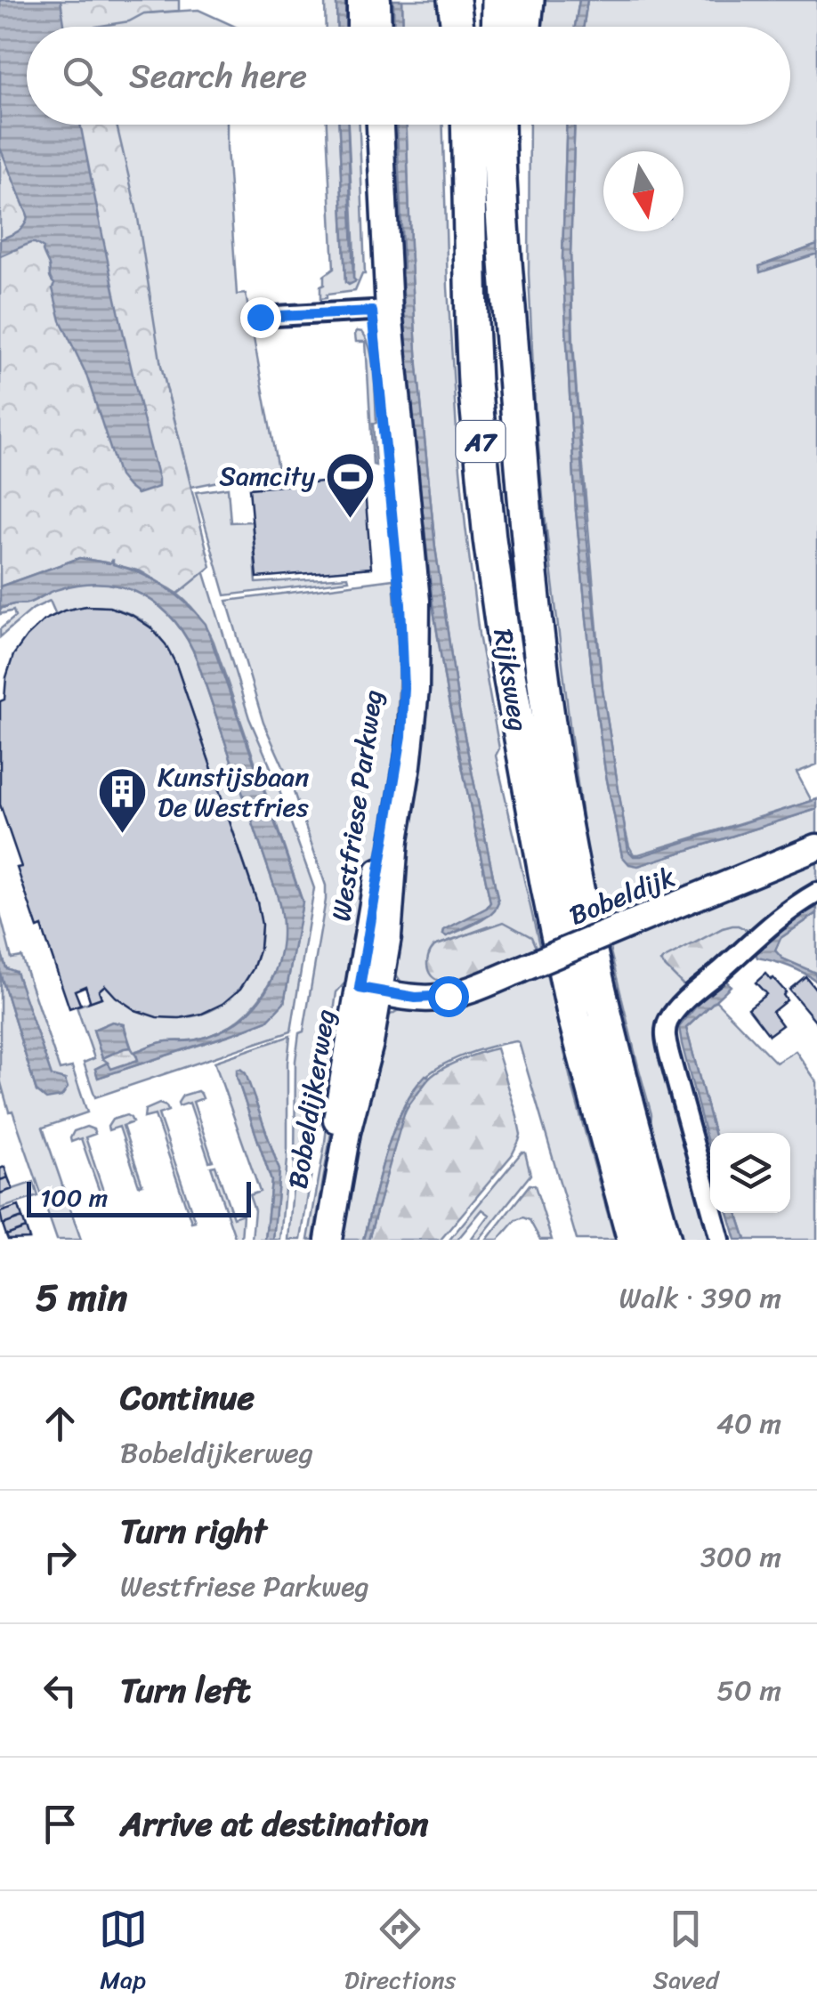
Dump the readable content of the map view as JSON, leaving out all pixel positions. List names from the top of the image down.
{
  "streets": {
    "highway": ["A7", "Rijksweg"],
    "street": ["Westfriese Parkweg", "Bobeldijk", "Bobeldijkerweg"]
  },
  "crossings": [
    ["A7", "Rijksweg"],
    ["Westfriese Parkweg", "Bobeldijk"],
    ["Westfriese Parkweg", "Bobeldijkerweg"],
    ["Bobeldijk", "Bobeldijkerweg"]
  ],
  "places": {
    "sports": ["Samcity"],
    "building": ["Kunstijsbaan De Westfries"]
  },
  "scale_bar": "100 m",
  "north": "bottom",
  "page": {
    "search": "Search here",
    "scale": "100 m",
    "heading": ["5 min", "Walk · 390 m"],
    "list": [
      ["Continue", "Bobeldijkerweg", "40 m"],
      ["Turn right", "Westfriese Parkweg", "300 m"],
      ["Turn left", "50 m"],
      "Arrive at destination"
    ],
    "nav": ["Map", "Directions", "Saved"]
  }
}
